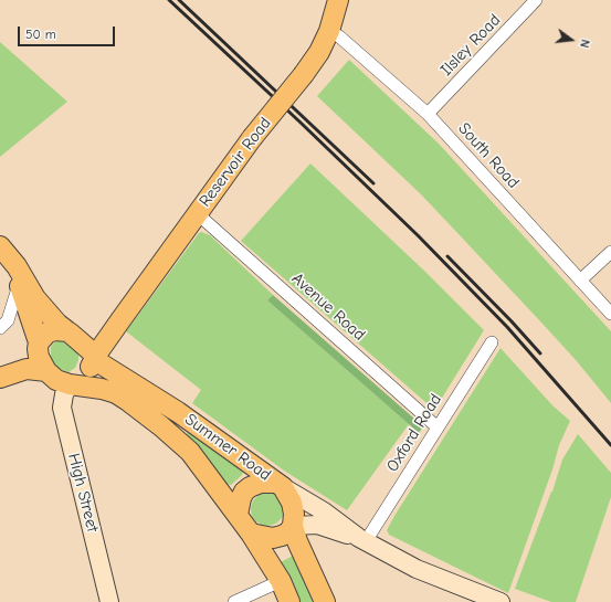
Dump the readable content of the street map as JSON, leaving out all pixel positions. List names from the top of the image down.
{
  "streets": {
    "main road": ["Reservoir Road", "Summer Road", "High Street"],
    "street": [
      "Ilsley Road",
      "South Road",
      "Avenue Road",
      "Oxford Road"
    ]
  },
  "crossings": [
    ["Ilsley Road", "South Road"],
    ["South Road", "Reservoir Road"],
    ["Reservoir Road", "Avenue Road"],
    ["Reservoir Road", "Summer Road"],
    ["Reservoir Road", "High Street"],
    ["Avenue Road", "Oxford Road"],
    ["Oxford Road", "Summer Road"],
    ["Summer Road", "High Street"]
  ],
  "scale_bar": "50 m",
  "north": "right"
}
